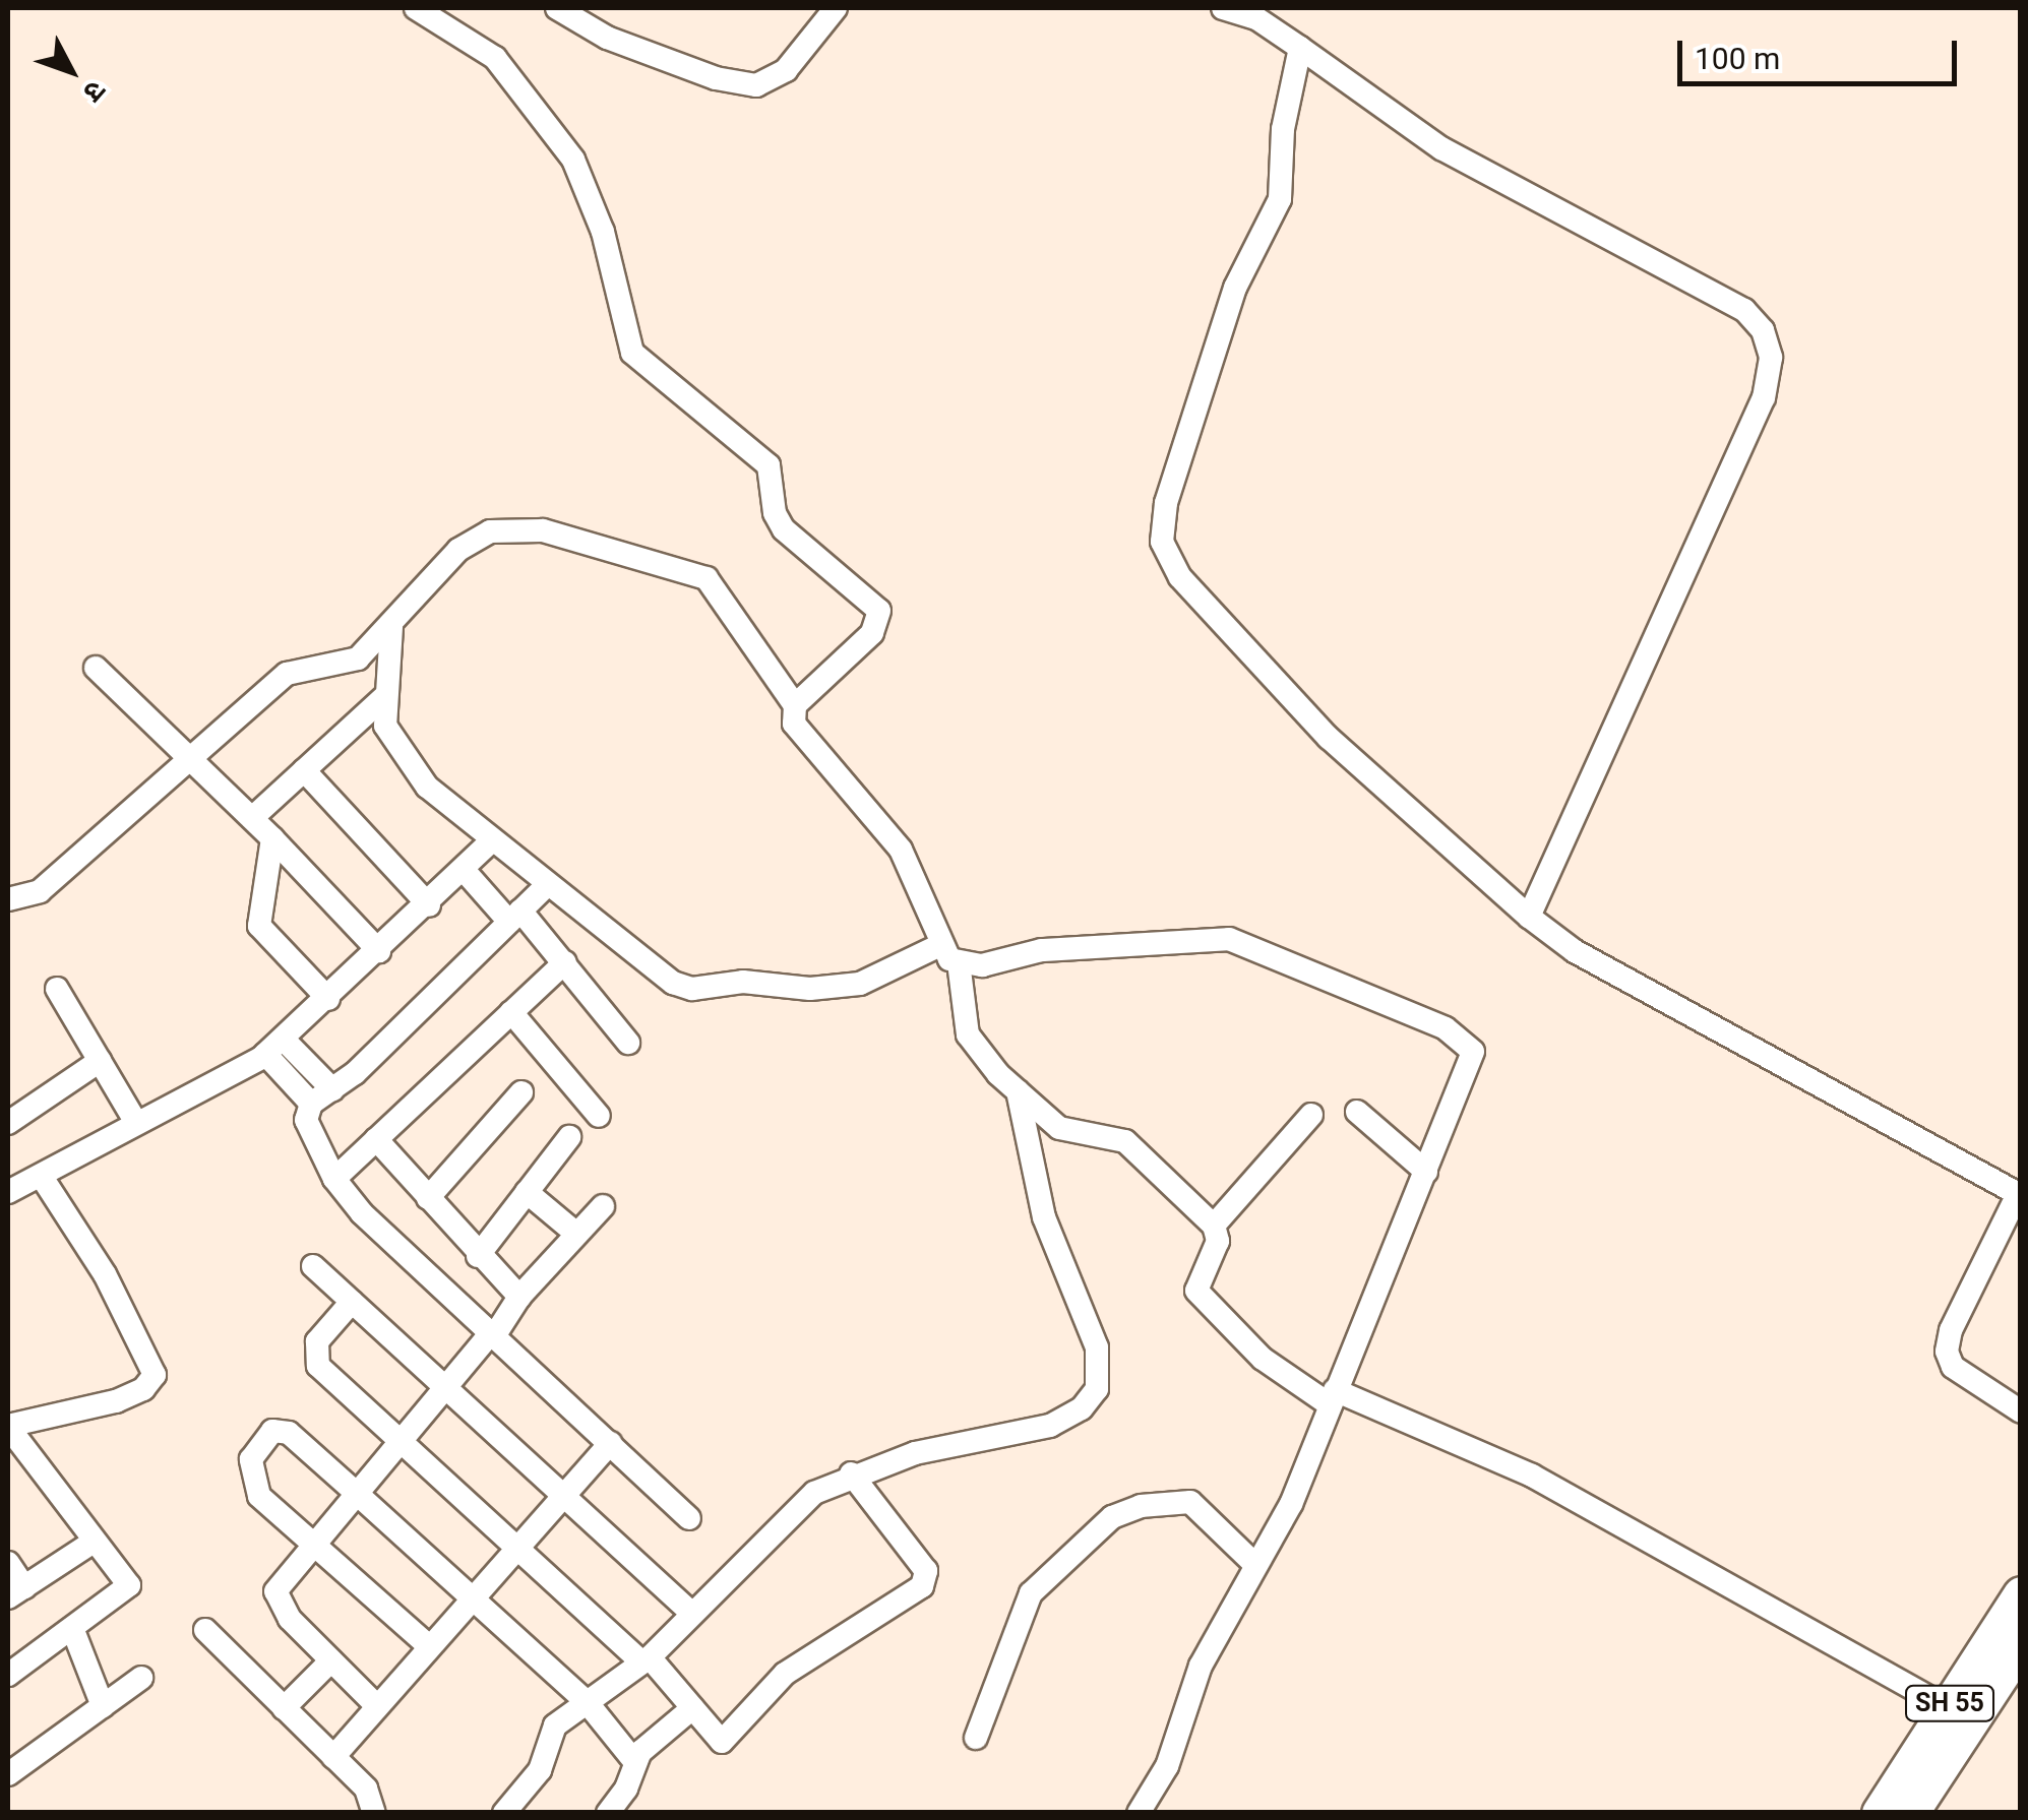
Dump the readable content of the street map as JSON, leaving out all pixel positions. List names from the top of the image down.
{
  "streets": {
    "main road": ["SH 55"]
  },
  "scale_bar": "100 m",
  "north": "bottom right"
}
